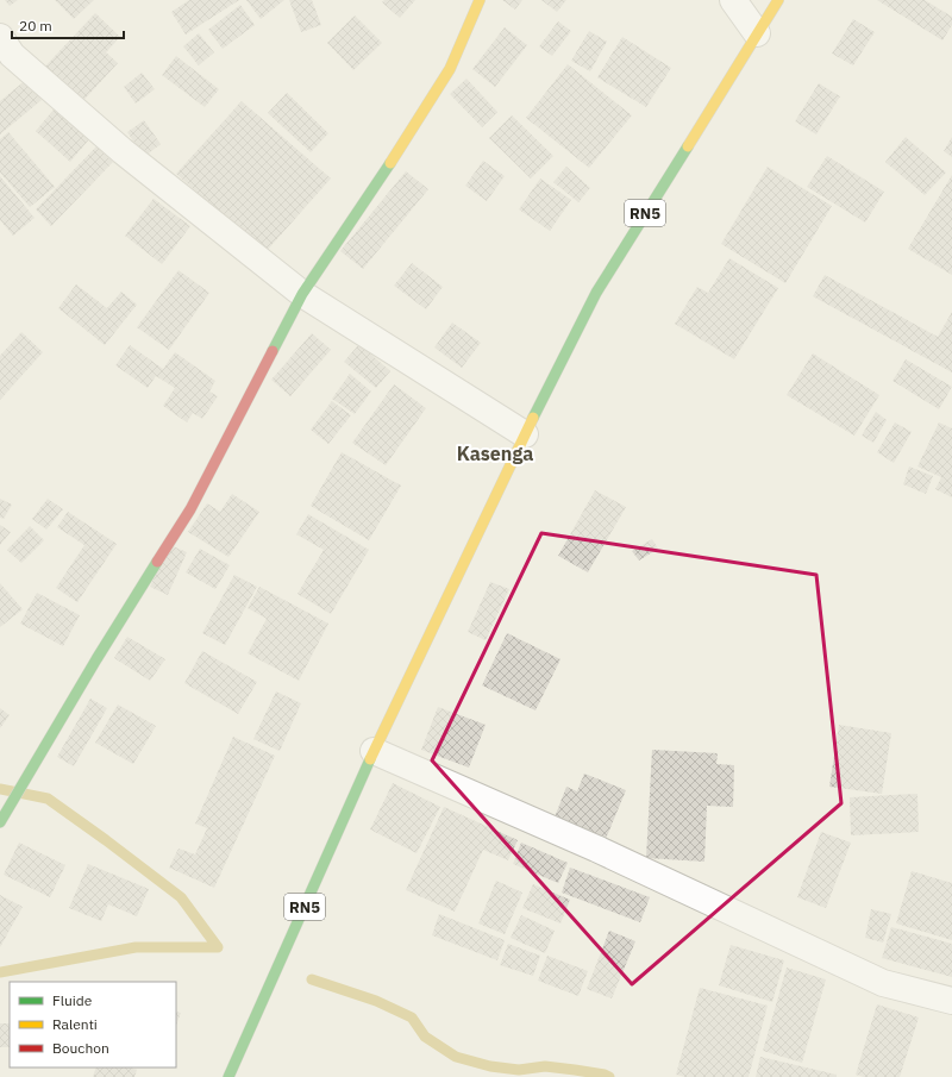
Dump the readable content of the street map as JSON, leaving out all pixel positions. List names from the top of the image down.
{
  "streets": {
    "main road": ["RN5"]
  },
  "districts": ["Kasenga"],
  "legend": ["Fluide", "Ralenti", "Bouchon"],
  "scale_bar": "20 m"
}
